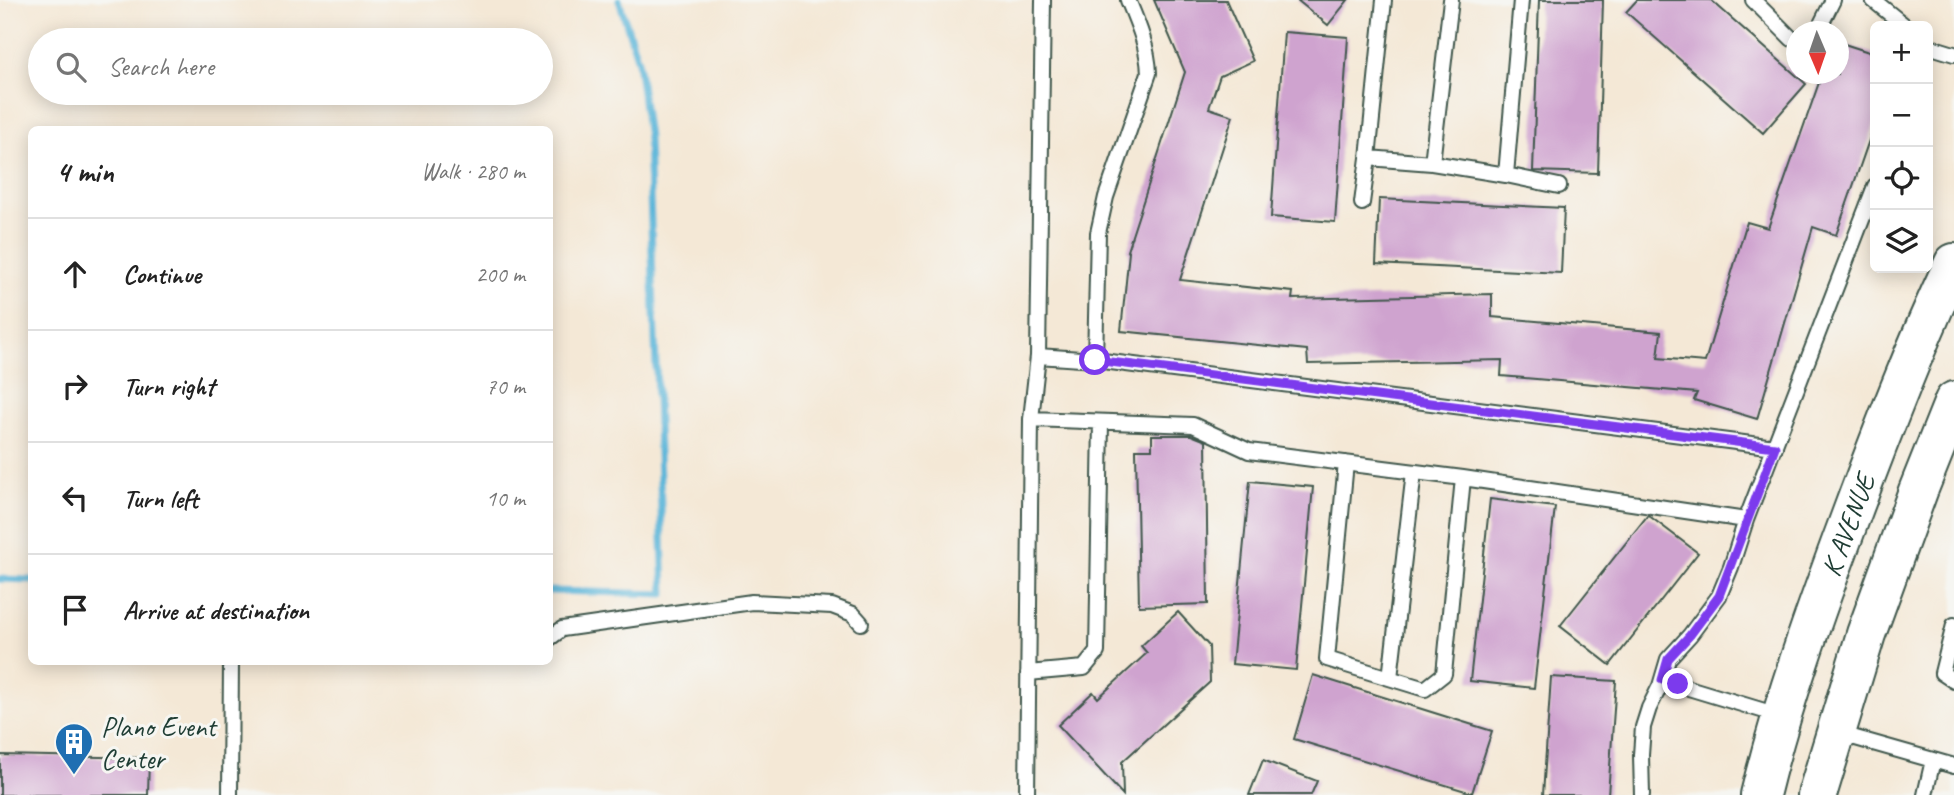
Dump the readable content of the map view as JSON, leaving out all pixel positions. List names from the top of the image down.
{
  "streets": {
    "main road": ["K AVENUE"]
  },
  "places": {
    "building": ["Plano Event Center"]
  },
  "north": "bottom",
  "page": {
    "map_buttons": ["+", "−"],
    "search": "Search here",
    "heading": ["4 min", "Walk · 280 m"],
    "list": [
      ["Continue", "200 m"],
      ["Turn right", "70 m"],
      ["Turn left", "10 m"],
      "Arrive at destination"
    ]
  }
}
